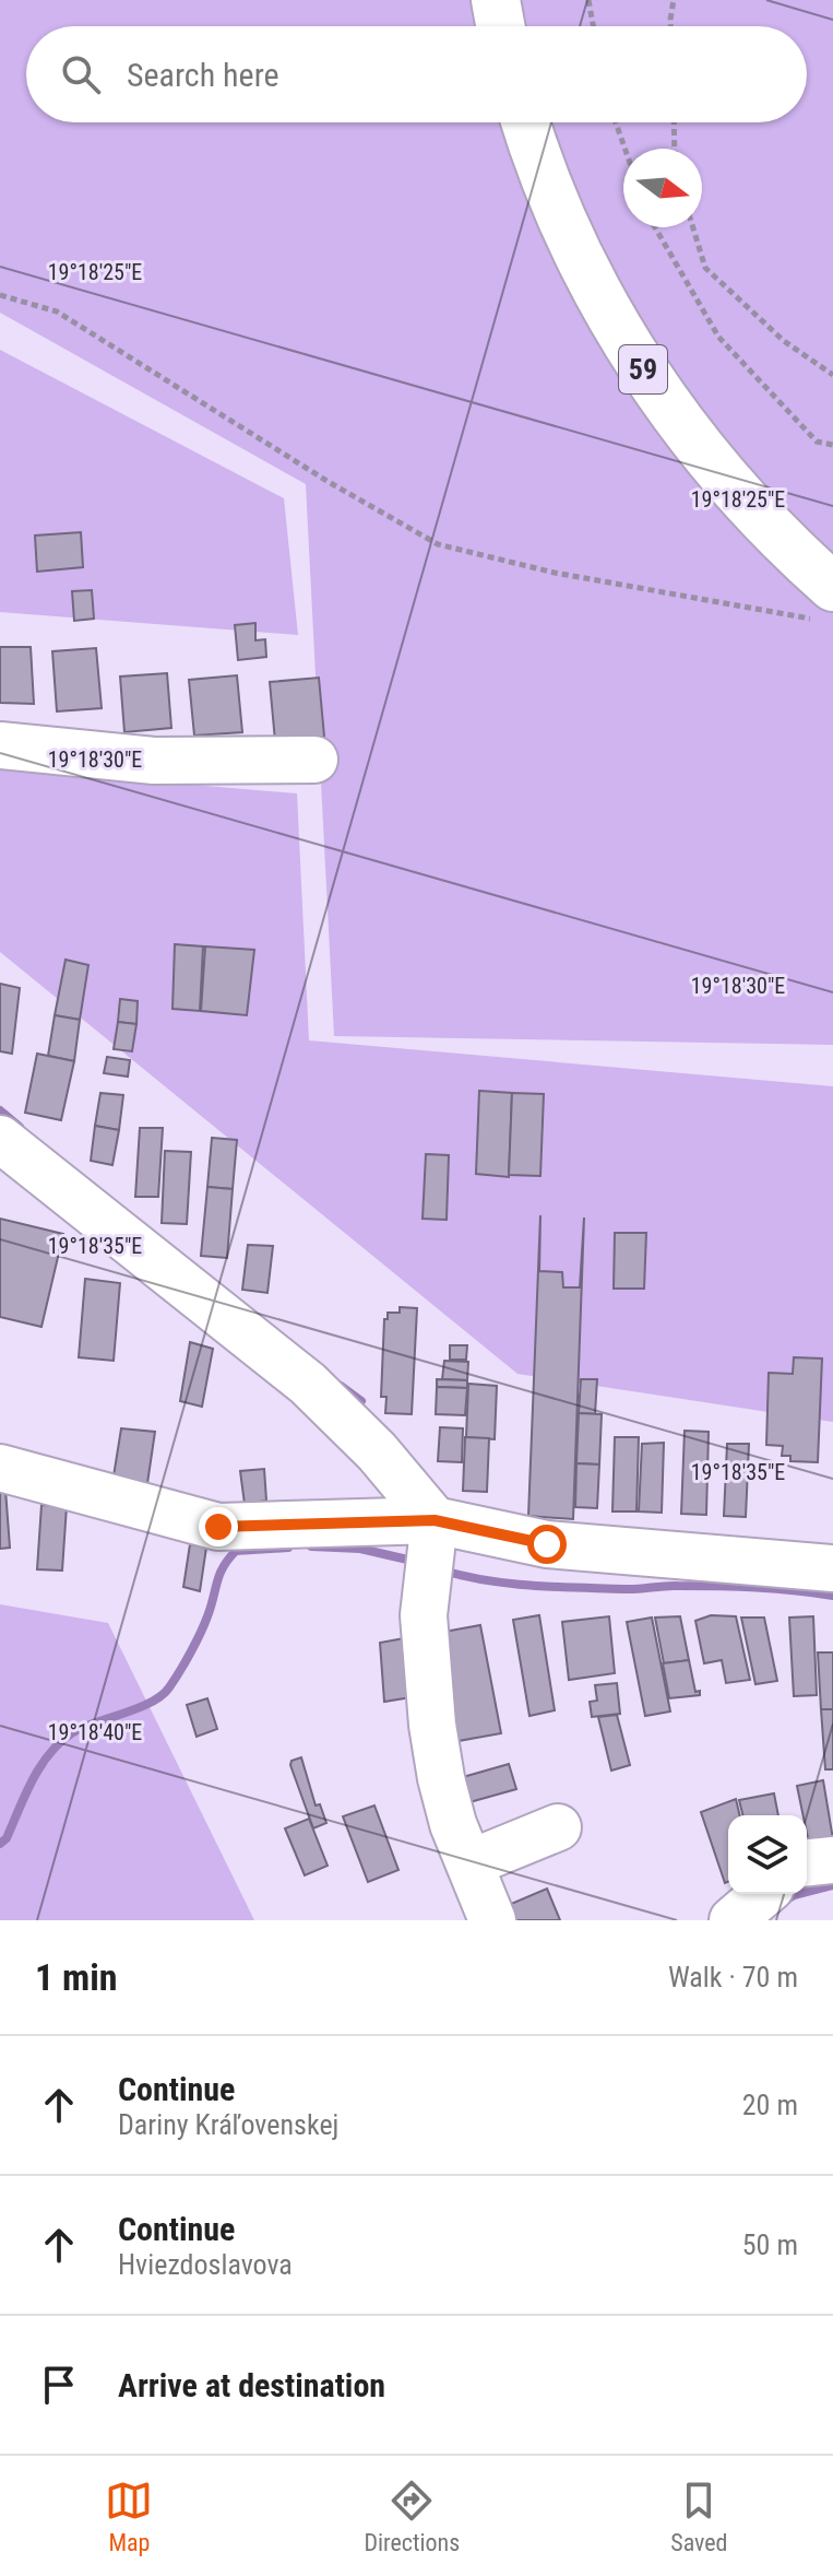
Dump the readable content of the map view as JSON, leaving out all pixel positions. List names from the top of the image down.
{
  "streets": {
    "main road": ["59"]
  },
  "north": "right",
  "page": {
    "search": "Search here",
    "heading": ["1 min", "Walk · 70 m"],
    "list": [
      ["Continue", "Dariny Kráľovenskej", "20 m"],
      ["Continue", "Hviezdoslavova", "50 m"],
      "Arrive at destination"
    ],
    "nav": ["Map", "Directions", "Saved"]
  },
  "coordinates": [
    "19°18'25\"E",
    "19°18'30\"E",
    "19°18'35\"E",
    "19°18'40\"E"
  ]
}
